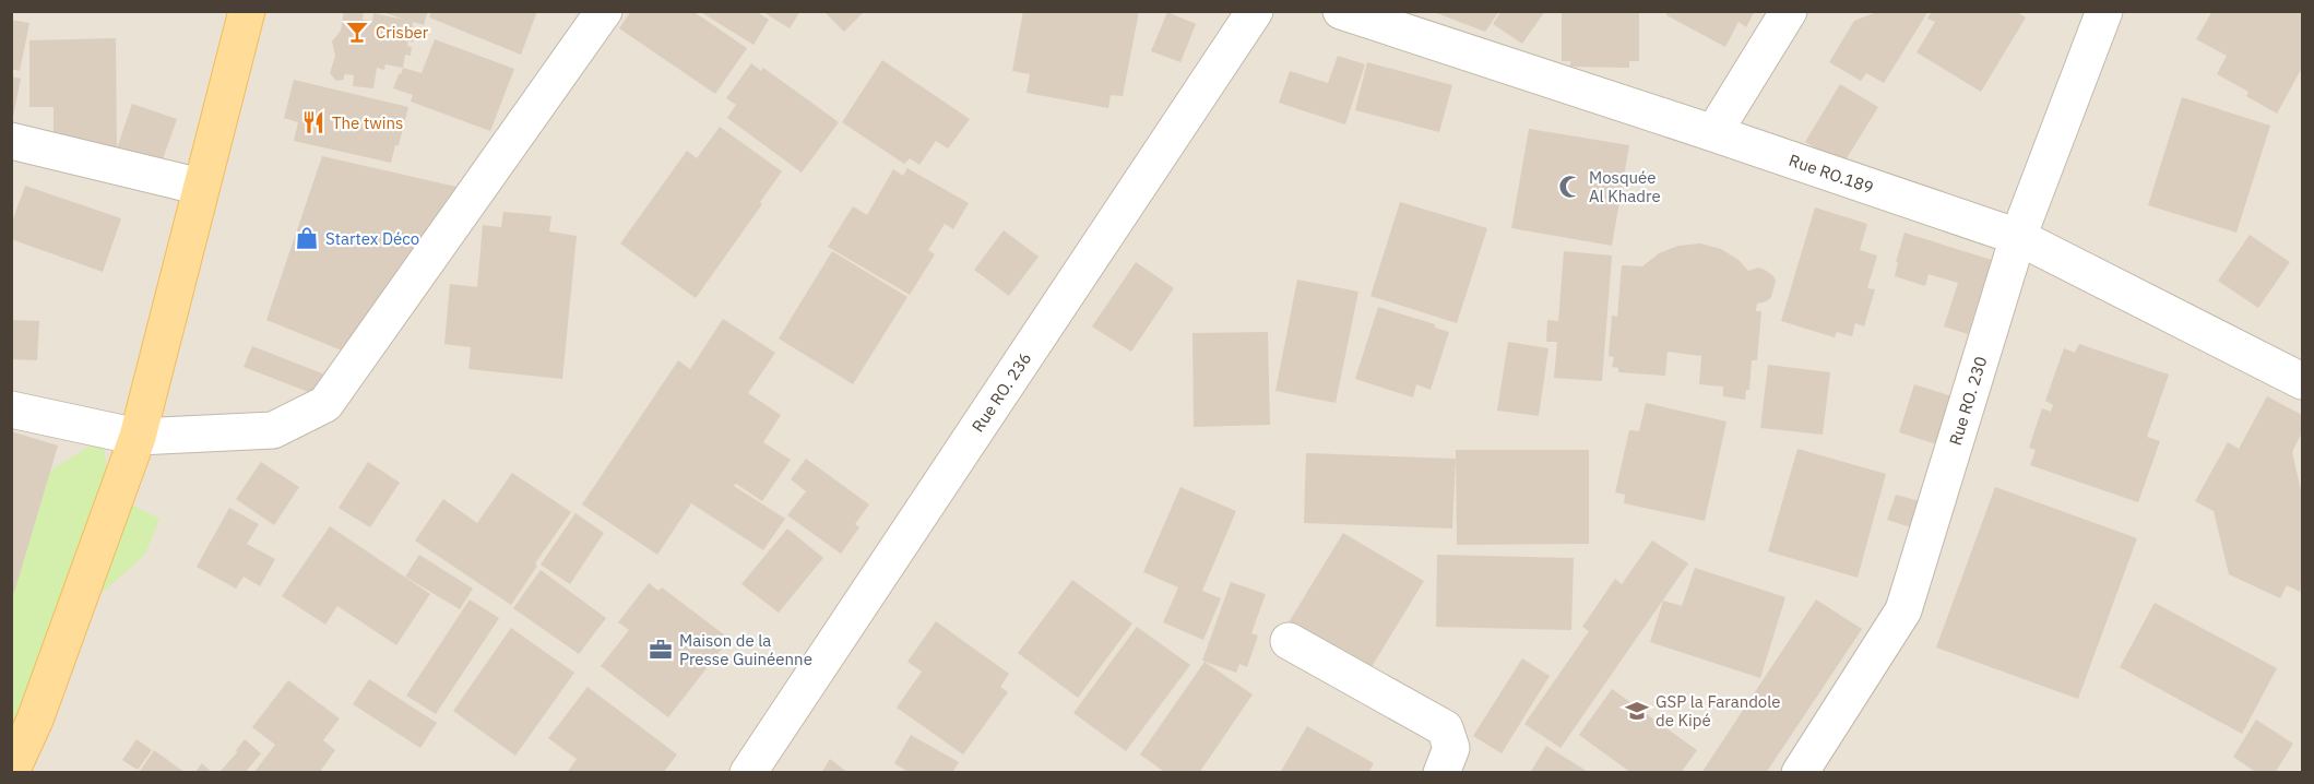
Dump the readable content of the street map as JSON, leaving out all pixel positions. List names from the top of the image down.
{
  "streets": {
    "street": ["Rue RO.189", "Rue RO. 236", "Rue RO. 230"]
  },
  "crossings": [
    ["Rue RO.189", "Rue RO. 230"]
  ],
  "places": {
    "bar": ["Crisber"],
    "restaurant": ["The twins"],
    "mosque": ["Mosquée Al Khadre"],
    "shop": ["Startex Déco"],
    "office": ["Maison de la Presse Guinéenne"],
    "school or university": ["GSP la Farandole de Kipé"]
  }
}
